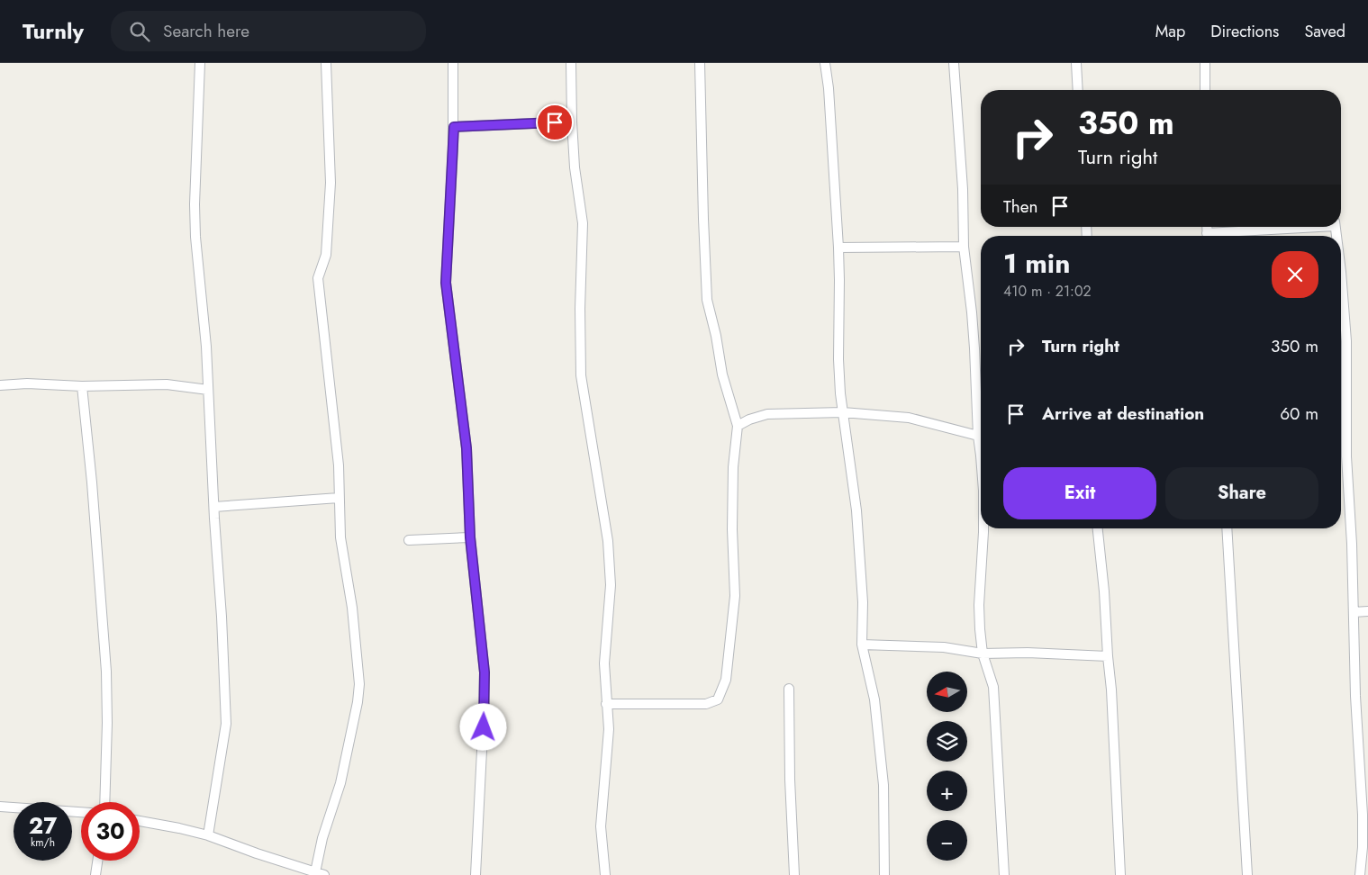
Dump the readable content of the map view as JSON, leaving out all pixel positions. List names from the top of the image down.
{
  "north": "left",
  "page": {
    "header": "Turnly",
    "search": "Search here",
    "nav": ["Map", "Directions", "Saved"],
    "turn": ["350 m", "Turn right"],
    "then": "Then",
    "heading": ["1 min", "410 m · 21:02"],
    "list": [
      {
        "name": "Turn right",
        "value": "350 m"
      },
      {
        "name": "Arrive at destination",
        "value": "60 m"
      }
    ],
    "buttons": ["Exit", "Share"],
    "map_buttons": ["+", "−"],
    "speed": "27 km/h",
    "limit": "30"
  }
}
